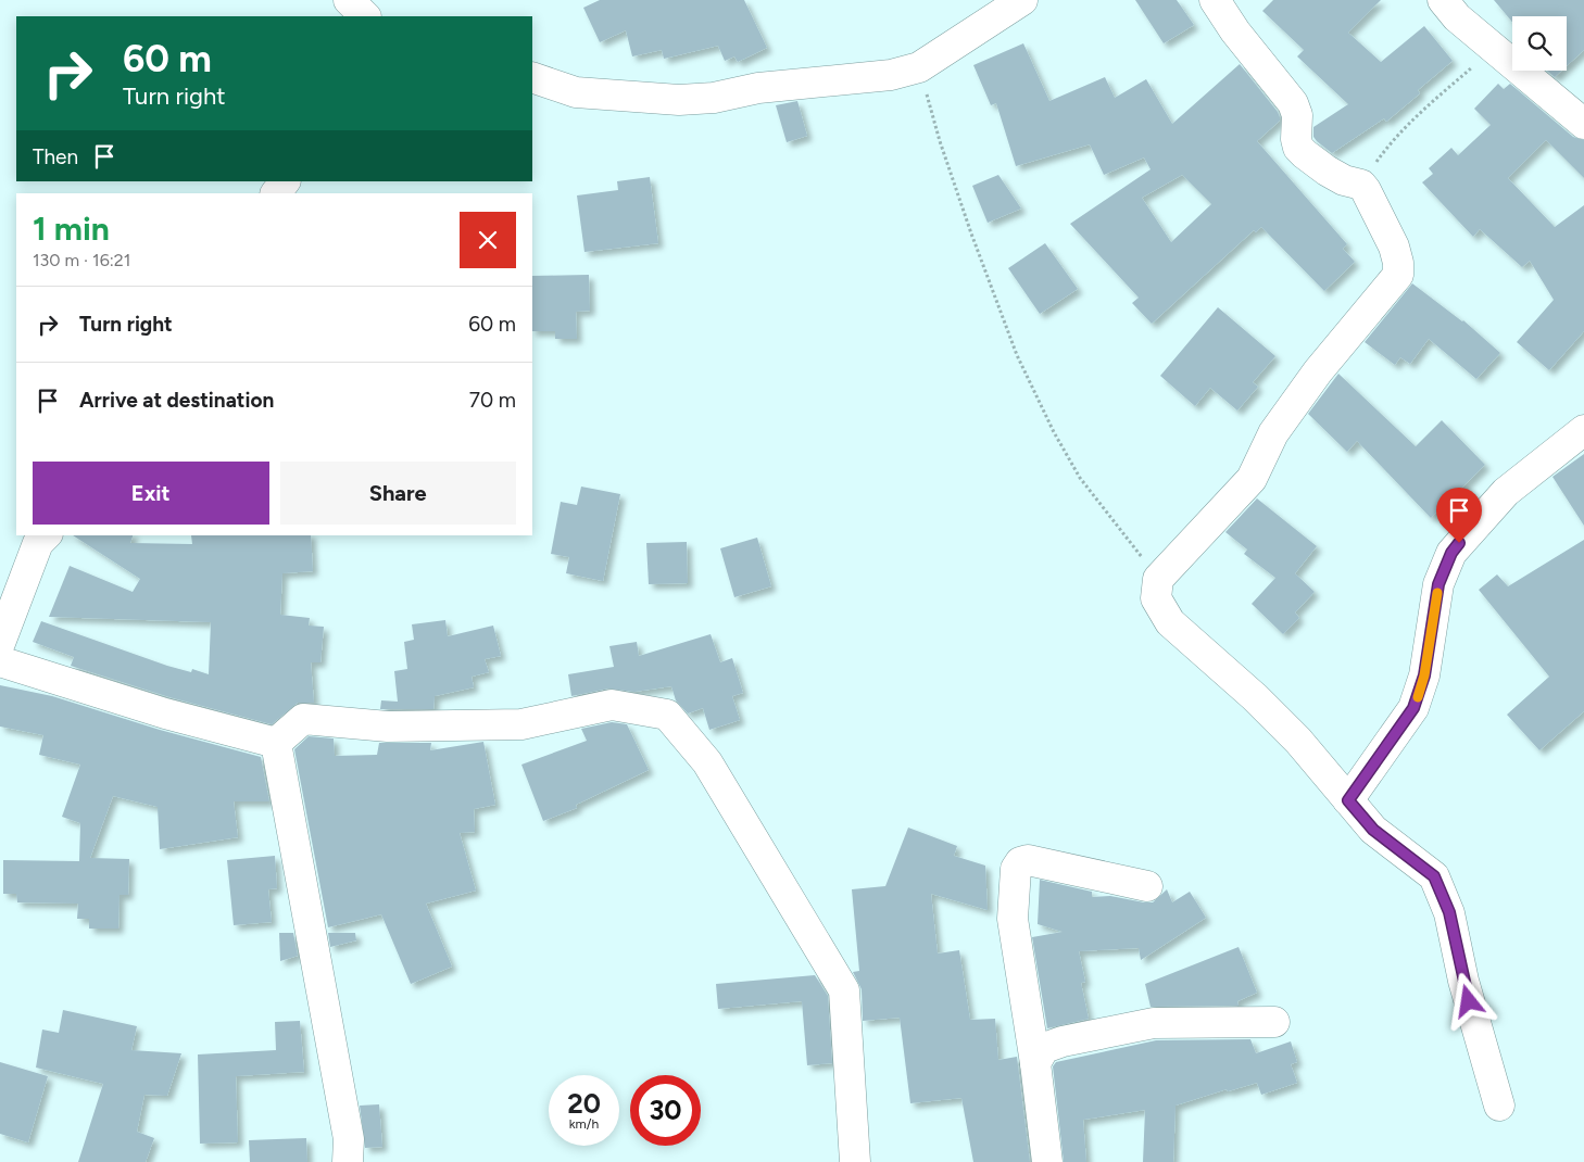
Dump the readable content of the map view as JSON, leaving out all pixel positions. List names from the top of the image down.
{
  "page": {
    "turn": ["60 m", "Turn right"],
    "then": "Then",
    "heading": ["1 min", "130 m · 16:21"],
    "list": [
      {
        "name": "Turn right",
        "value": "60 m"
      },
      {
        "name": "Arrive at destination",
        "value": "70 m"
      }
    ],
    "buttons": ["Exit", "Share"],
    "speed": "20 km/h",
    "limit": "30"
  }
}
